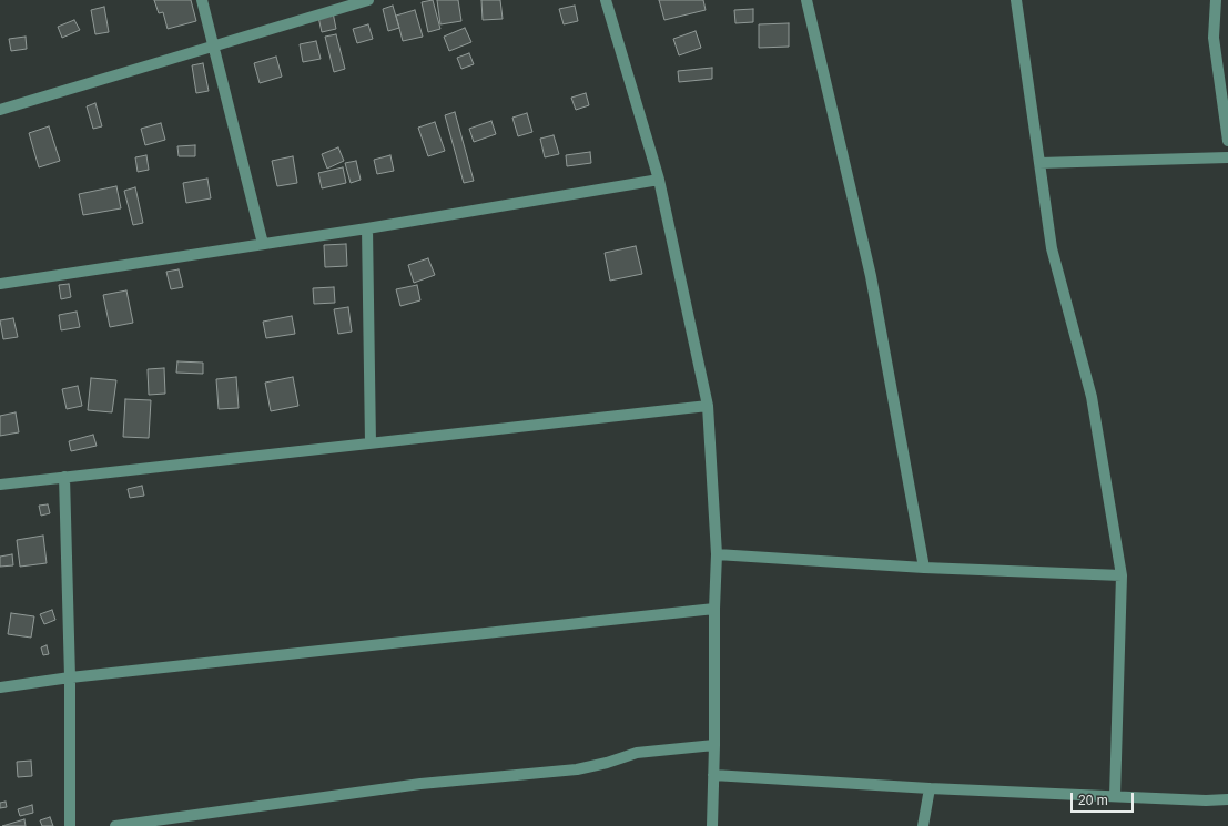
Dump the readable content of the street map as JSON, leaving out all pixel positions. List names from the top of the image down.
{
  "scale_bar": "20 m"
}
